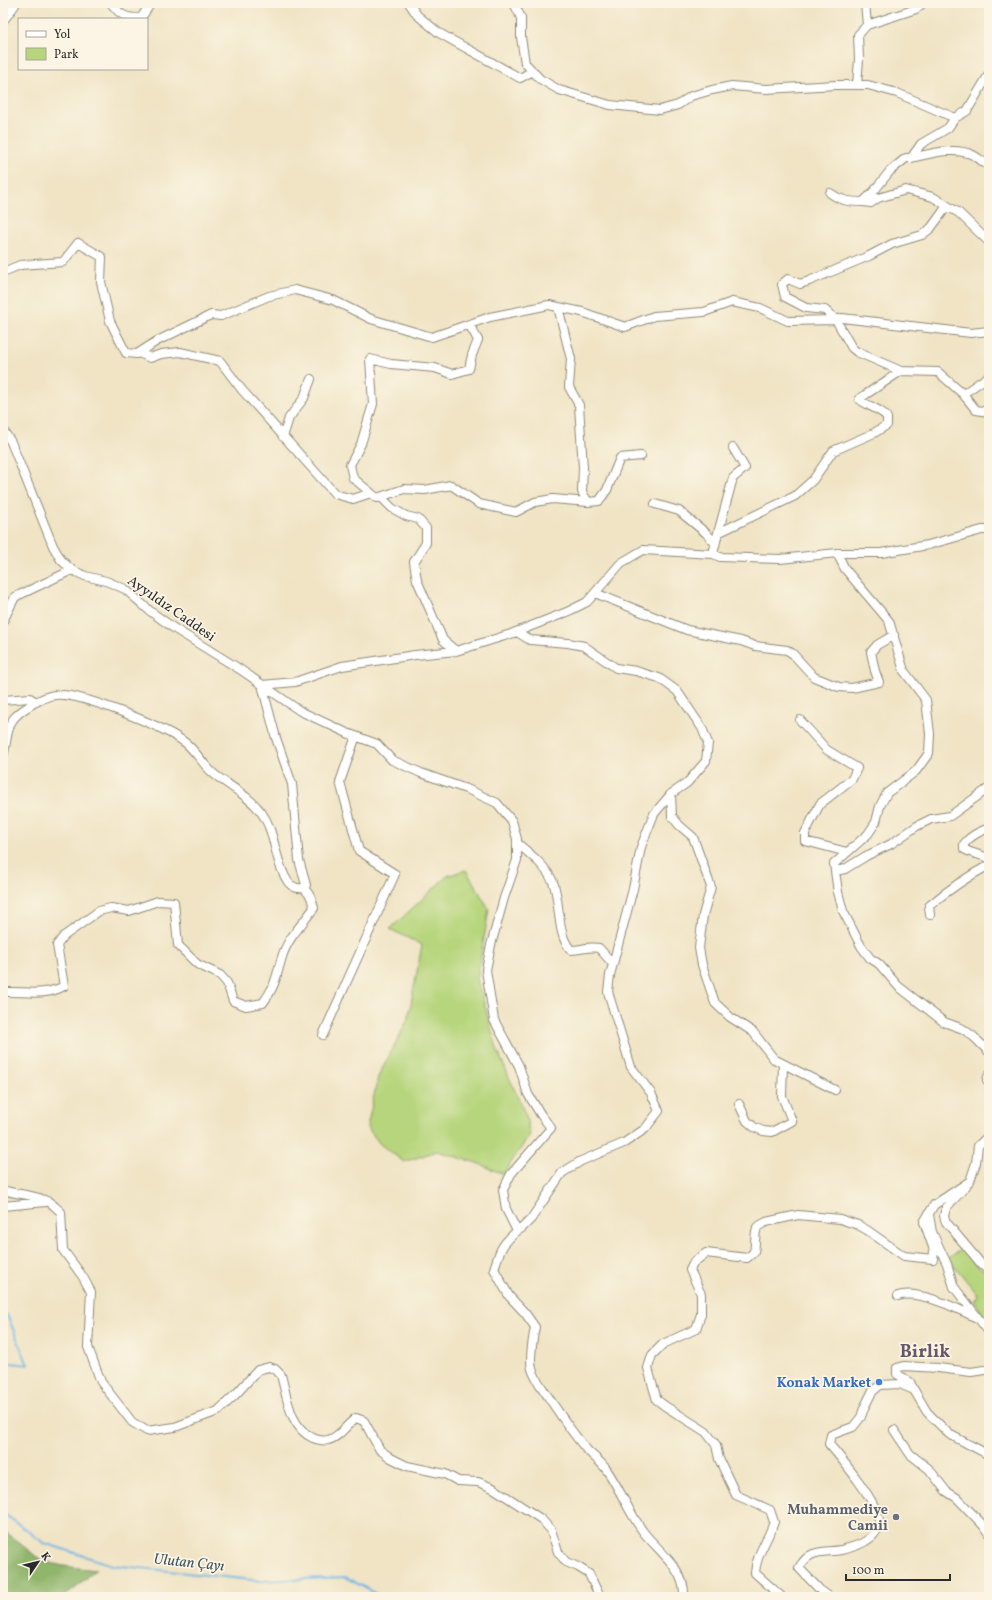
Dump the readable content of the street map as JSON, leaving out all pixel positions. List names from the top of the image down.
{
  "streets": {
    "street": ["Ayyıldız Caddesi"]
  },
  "districts": ["Birlik"],
  "water": ["Ulutan Çayı"],
  "places": ["Konak Market", "Muhammediye Camii"],
  "legend": ["Yol", "Park"],
  "scale_bar": "100 m",
  "north": "top right"
}
